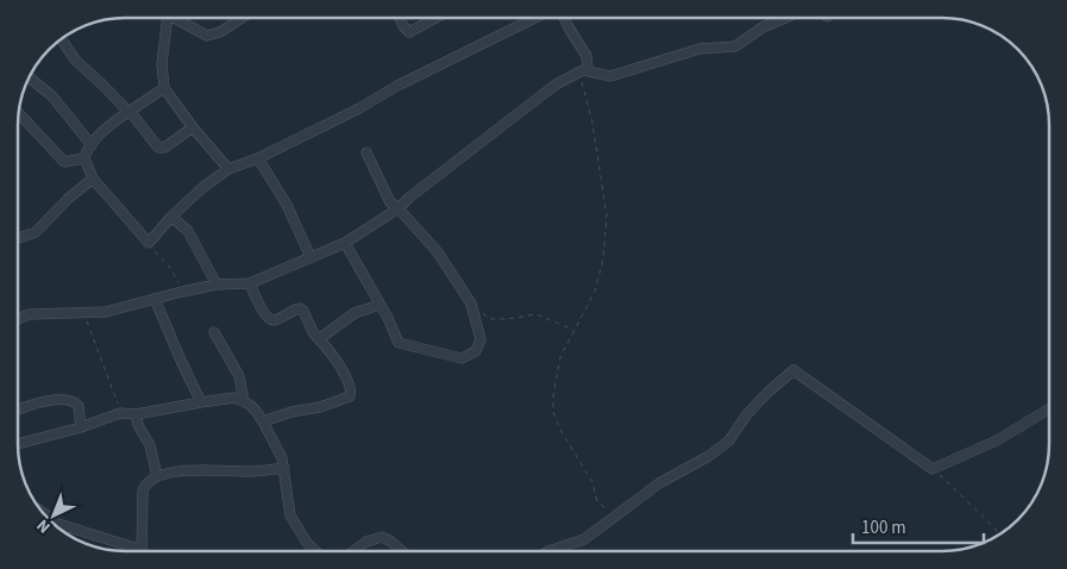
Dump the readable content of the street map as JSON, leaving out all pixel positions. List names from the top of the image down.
{
  "scale_bar": "100 m",
  "north": "bottom left"
}
